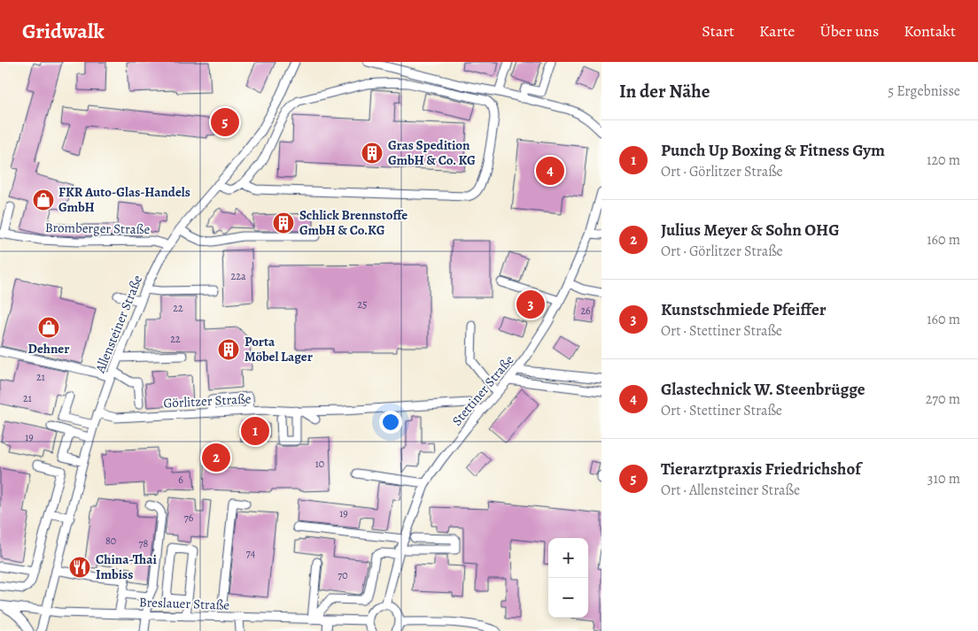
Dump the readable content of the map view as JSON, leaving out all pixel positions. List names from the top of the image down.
{
  "streets": {
    "street": [
      "Bromberger Straße",
      "Allensteiner Straße",
      "Stettiner Straße",
      "Görlitzer Straße",
      "Breslauer Straße"
    ]
  },
  "crossings": [
    ["Bromberger Straße", "Allensteiner Straße"],
    ["Allensteiner Straße", "Görlitzer Straße"],
    ["Allensteiner Straße", "Breslauer Straße"]
  ],
  "places": {
    "building": ["Gras Spedition GmbH & Co. KG", "Schlick Brennstoffe GmbH & Co.KG", "Porta Möbel Lager"],
    "shop": ["FKR Auto-Glas-Handels GmbH", "Dehner"],
    "restaurant": ["China-Thai Imbiss"]
  },
  "house_numbers": [
    "22a",
    "25",
    "22",
    "26",
    "22",
    "21",
    "21",
    "19",
    "10",
    "6",
    "19",
    "76",
    "80",
    "78",
    "74",
    "70"
  ],
  "page": {
    "header": "Gridwalk",
    "nav": [
      "Start",
      "Karte",
      "Über uns",
      "Kontakt"
    ],
    "heading": ["In der Nähe", "5 Ergebnisse"],
    "pins": [
      "5",
      "4",
      "3",
      "1",
      "2"
    ],
    "list": [
      {
        "mark": "1",
        "name": "Punch Up Boxing & Fitness Gym",
        "note": "Ort · Görlitzer Straße",
        "value": "120 m"
      },
      {
        "mark": "2",
        "name": "Julius Meyer & Sohn OHG",
        "note": "Ort · Görlitzer Straße",
        "value": "160 m"
      },
      {
        "mark": "3",
        "name": "Kunstschmiede Pfeiffer",
        "note": "Ort · Stettiner Straße",
        "value": "160 m"
      },
      {
        "mark": "4",
        "name": "Glastechnick W. Steenbrügge",
        "note": "Ort · Stettiner Straße",
        "value": "270 m"
      },
      {
        "mark": "5",
        "name": "Tierarztpraxis Friedrichshof",
        "note": "Ort · Allensteiner Straße",
        "value": "310 m"
      }
    ],
    "map_buttons": ["+", "−"]
  }
}
